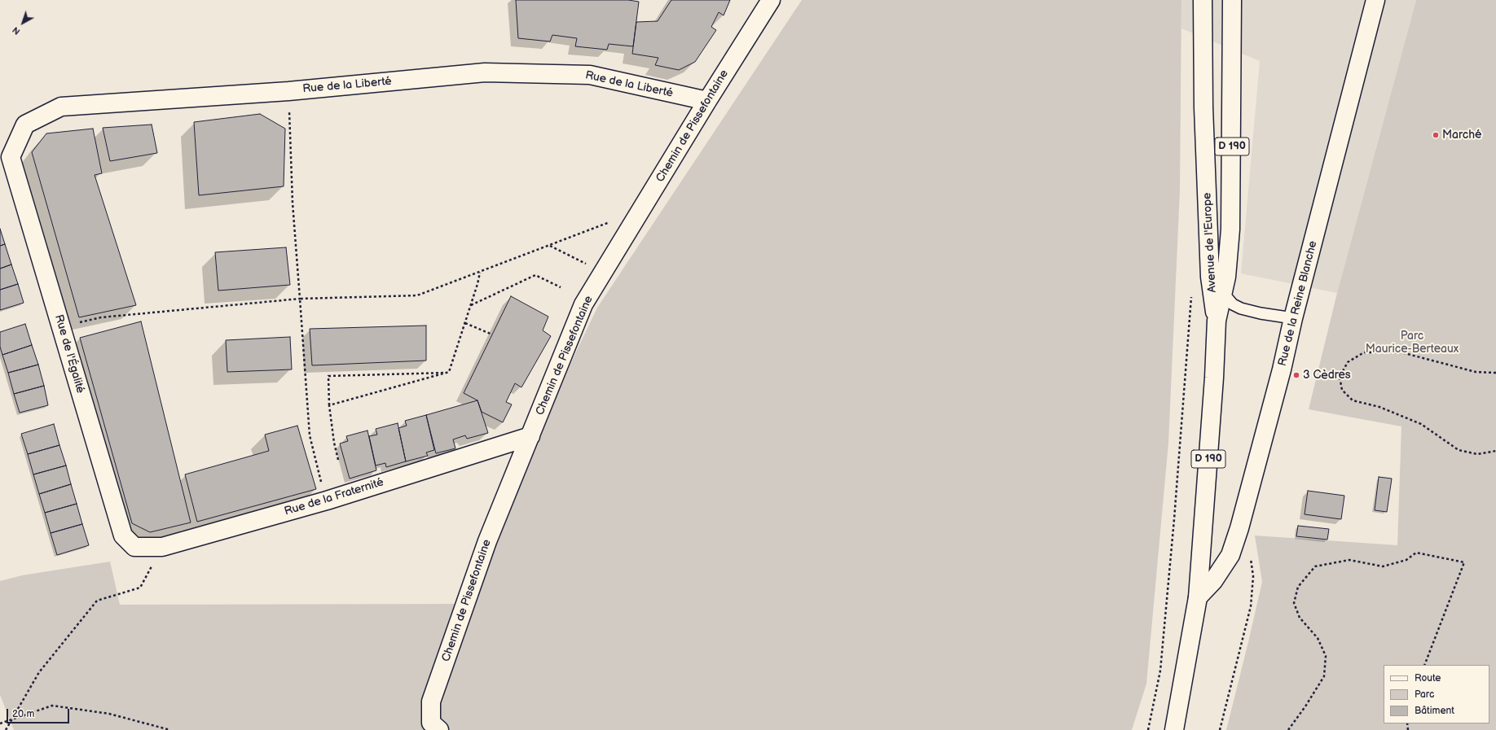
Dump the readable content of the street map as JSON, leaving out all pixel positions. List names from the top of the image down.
{
  "streets": {
    "street": [
      "Rue de la Liberté",
      "Chemin de Pissefontaine",
      "D 190",
      "Avenue de l'Europe",
      "Rue de la Reine Blanche",
      "Rue de l'Égalité",
      "Rue de la Fraternité"
    ]
  },
  "crossings": [
    ["Rue de la Liberté", "Chemin de Pissefontaine"],
    ["Rue de la Liberté", "Rue de l'Égalité"],
    ["Chemin de Pissefontaine", "Rue de la Fraternité"],
    ["D 190", "Avenue de l'Europe"],
    ["D 190", "Rue de la Reine Blanche"],
    ["Rue de l'Égalité", "Rue de la Fraternité"]
  ],
  "parks": ["Parc Maurice-Berteaux"],
  "places": ["Marché", "3 Cèdres"],
  "legend": ["Route", "Parc", "Bâtiment"],
  "scale_bar": "20 m",
  "north": "bottom left"
}
